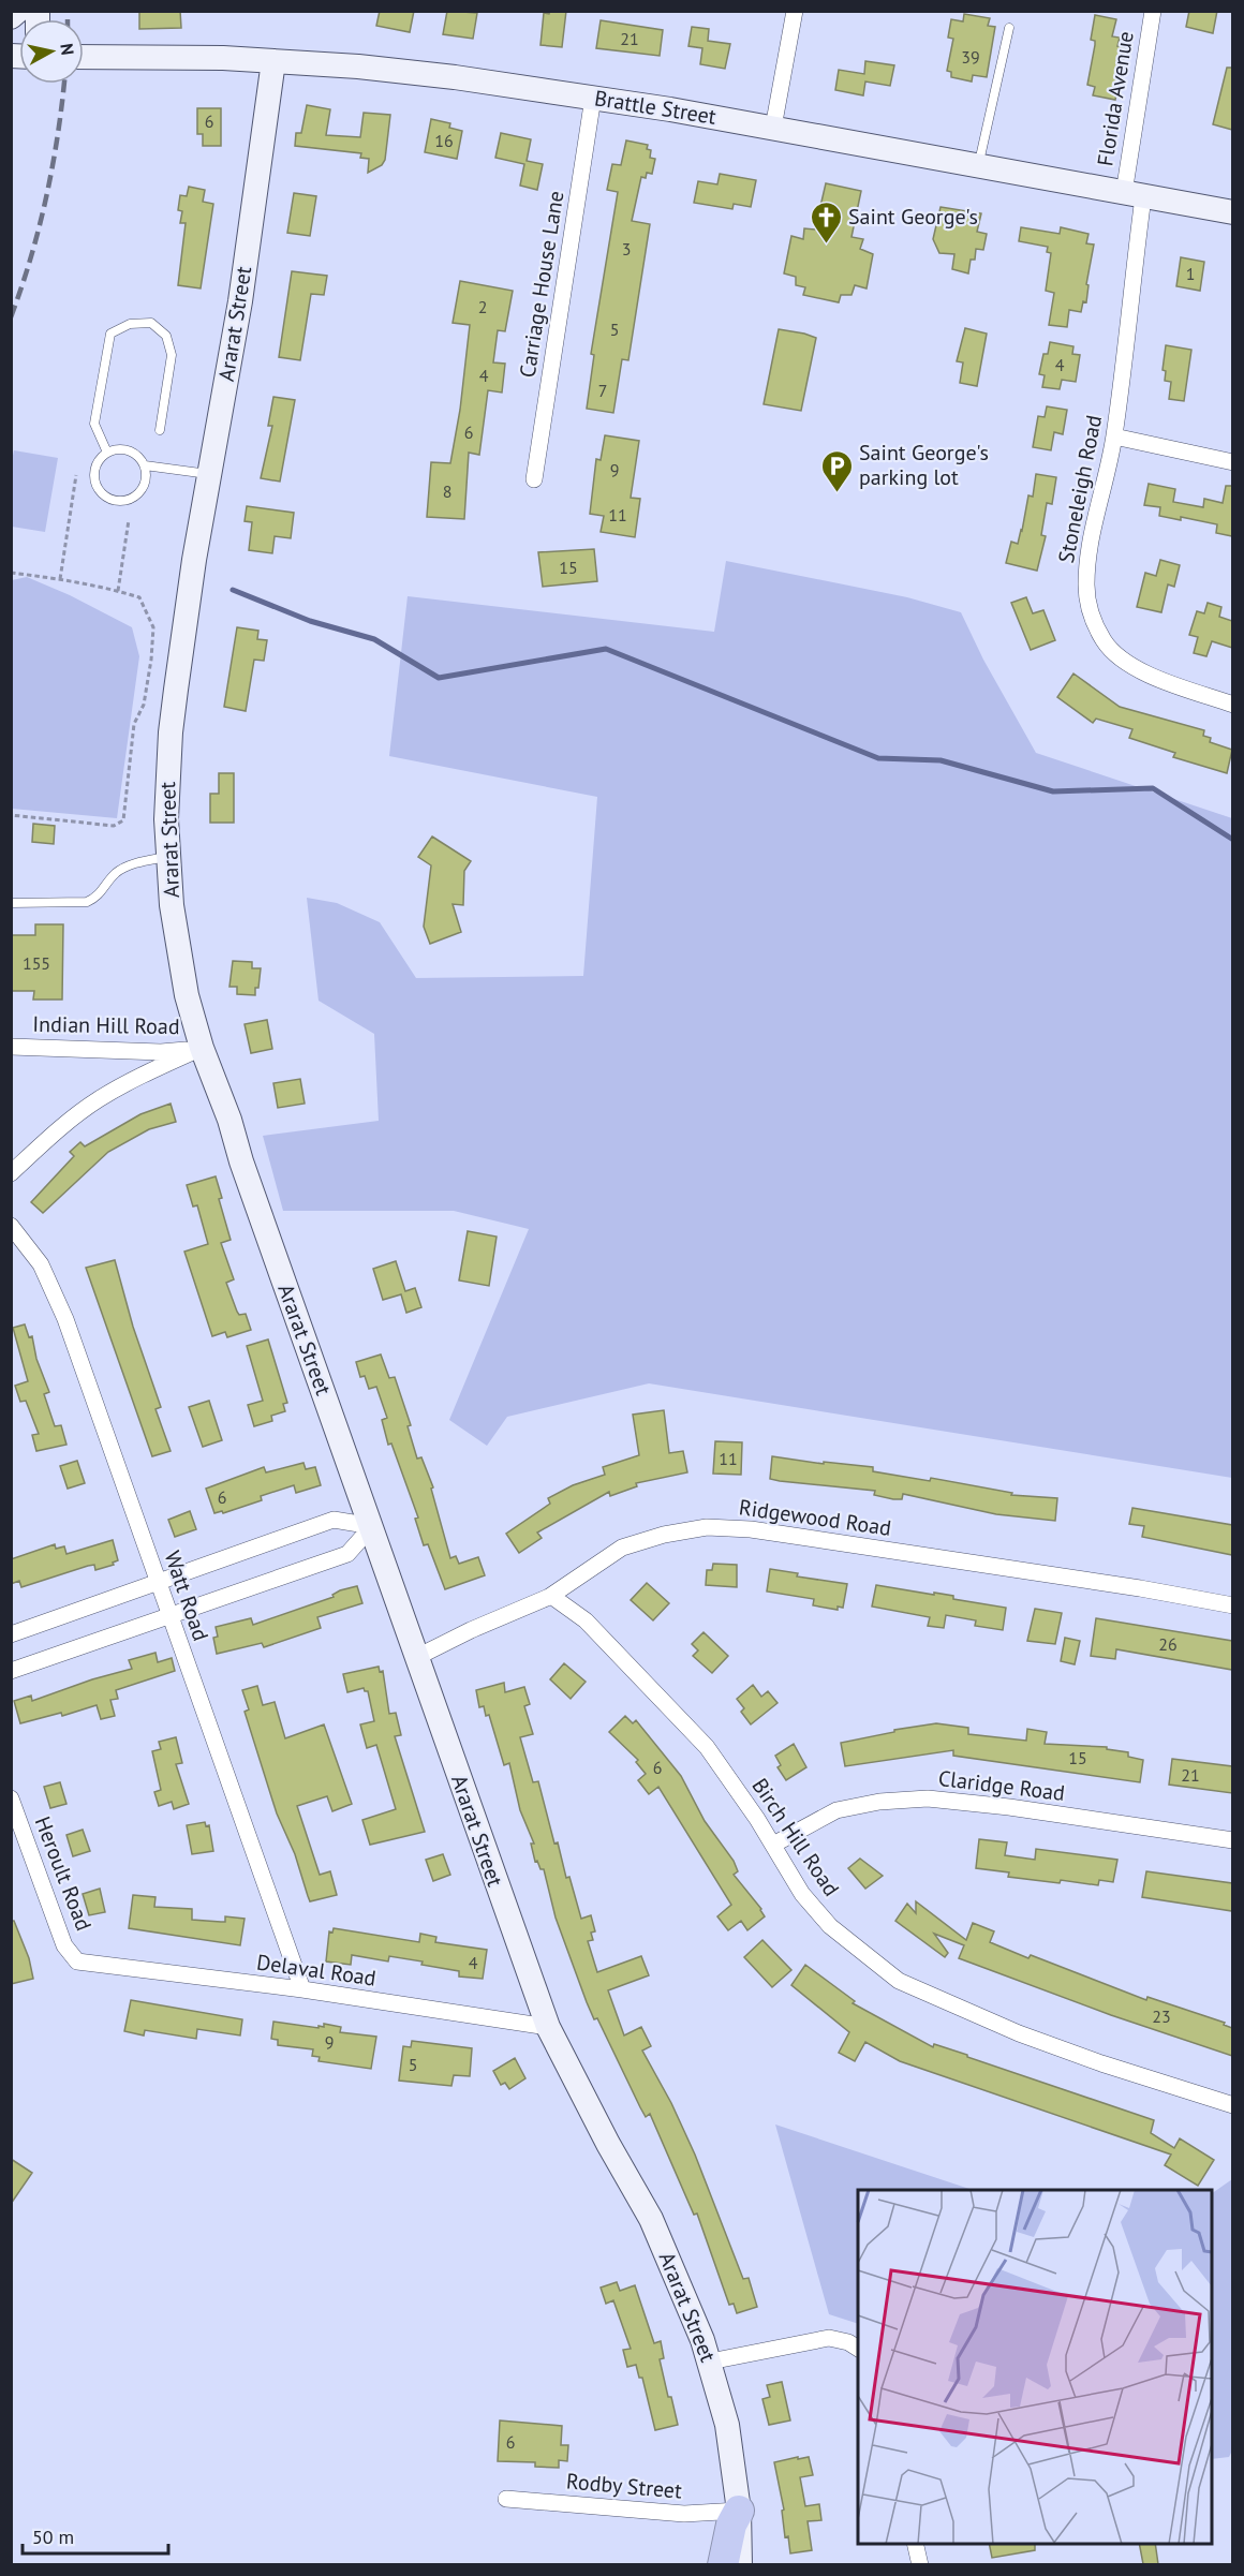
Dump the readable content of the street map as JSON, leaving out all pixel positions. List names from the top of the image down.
{
  "streets": {
    "main road": ["Brattle Street", "Ararat Street"],
    "street": [
      "Florida Avenue",
      "Carriage House Lane",
      "Stoneleigh Road",
      "Indian Hill Road",
      "Ridgewood Road",
      "Watt Road",
      "Claridge Road",
      "Birch Hill Road",
      "Heroult Road",
      "Delaval Road",
      "Rodby Street"
    ]
  },
  "crossings": [
    ["Florida Avenue", "Brattle Street"],
    ["Florida Avenue", "Stoneleigh Road"],
    ["Brattle Street", "Carriage House Lane"],
    ["Brattle Street", "Ararat Street"],
    ["Brattle Street", "Stoneleigh Road"],
    ["Ararat Street", "Indian Hill Road"],
    ["Ararat Street", "Ridgewood Road"],
    ["Ararat Street", "Delaval Road"],
    ["Ararat Street", "Rodby Street"],
    ["Ridgewood Road", "Birch Hill Road"],
    ["Watt Road", "Delaval Road"],
    ["Claridge Road", "Birch Hill Road"],
    ["Heroult Road", "Delaval Road"]
  ],
  "places": {
    "church": ["Saint George's"],
    "parking": ["Saint George's parking lot"]
  },
  "house_numbers": [
    "21",
    "39",
    "6",
    "16",
    "3",
    "1",
    "2",
    "5",
    "4",
    "4",
    "7",
    "6",
    "9",
    "8",
    "11",
    "15",
    "155",
    "11",
    "6",
    "26",
    "15",
    "6",
    "21",
    "4",
    "23",
    "9",
    "5",
    "6"
  ],
  "scale_bar": "50 m",
  "north": "right"
}
